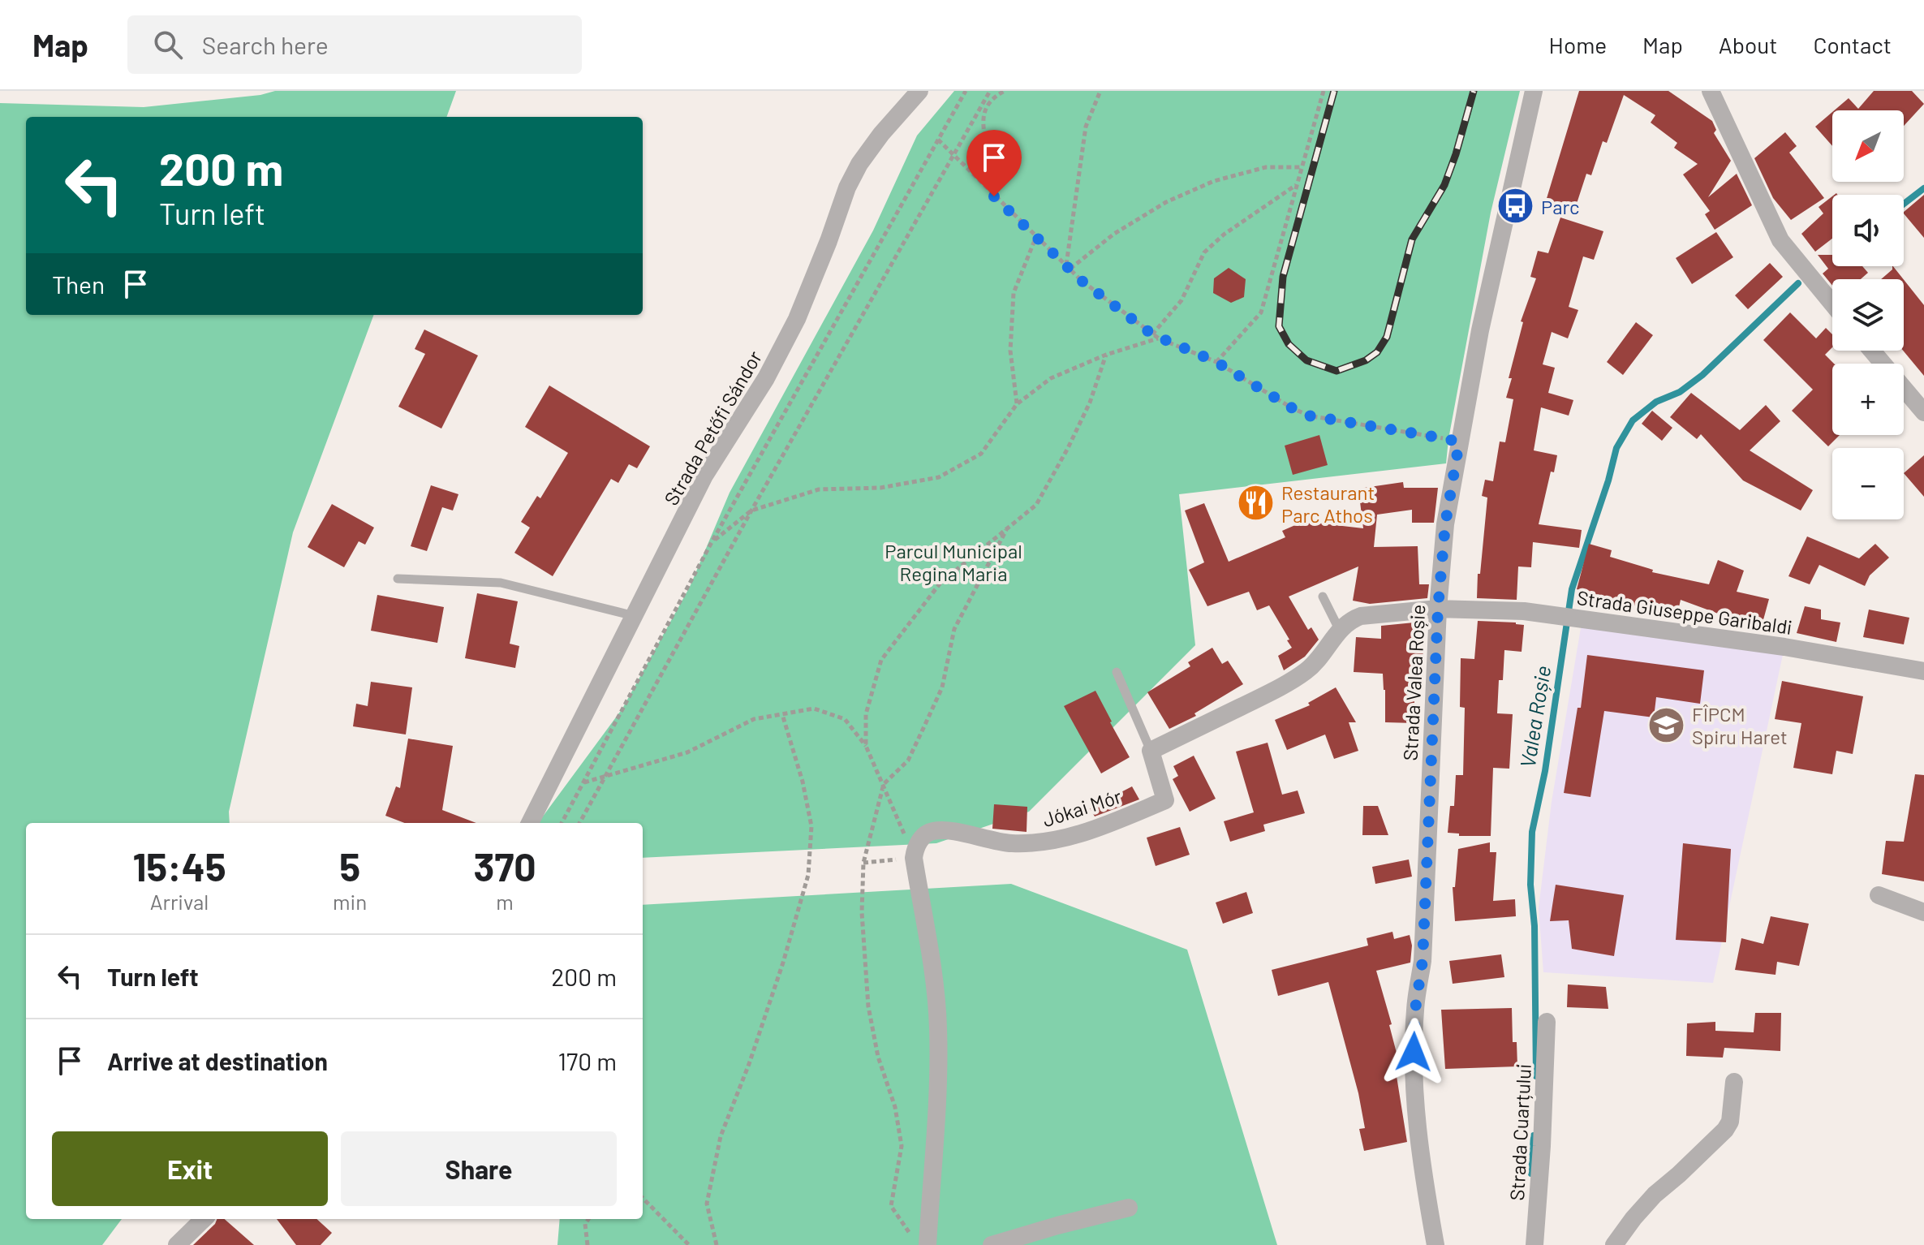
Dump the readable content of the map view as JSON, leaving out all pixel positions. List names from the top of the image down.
{
  "streets": {
    "street": [
      "Strada Petőfi Sándor",
      "Strada Giuseppe Garibaldi",
      "Strada Valea Roșie",
      "Jókai Mór",
      "Strada Cuarțului"
    ]
  },
  "crossings": [
    ["Strada Giuseppe Garibaldi", "Strada Valea Roșie"]
  ],
  "water": ["Valea Roșie"],
  "parks": ["Parcul Municipal Regina Maria"],
  "places": {
    "bus stop": ["Parc"],
    "restaurant": ["Restaurant Parc Athos"],
    "school or university": ["FÎPCM Spiru Haret"]
  },
  "north": "bottom left",
  "page": {
    "header": "Map",
    "search": "Search here",
    "nav": [
      "Home",
      "Map",
      "About",
      "Contact"
    ],
    "map_buttons": ["+", "−"],
    "turn": ["200 m", "Turn left"],
    "then": "Then",
    "eta": [
      "15:45",
      "Arrival",
      "5",
      "min",
      "370",
      "m"
    ],
    "list": [
      {
        "name": "Turn left",
        "value": "200 m"
      },
      {
        "name": "Arrive at destination",
        "value": "170 m"
      }
    ],
    "buttons": ["Exit", "Share"]
  }
}
